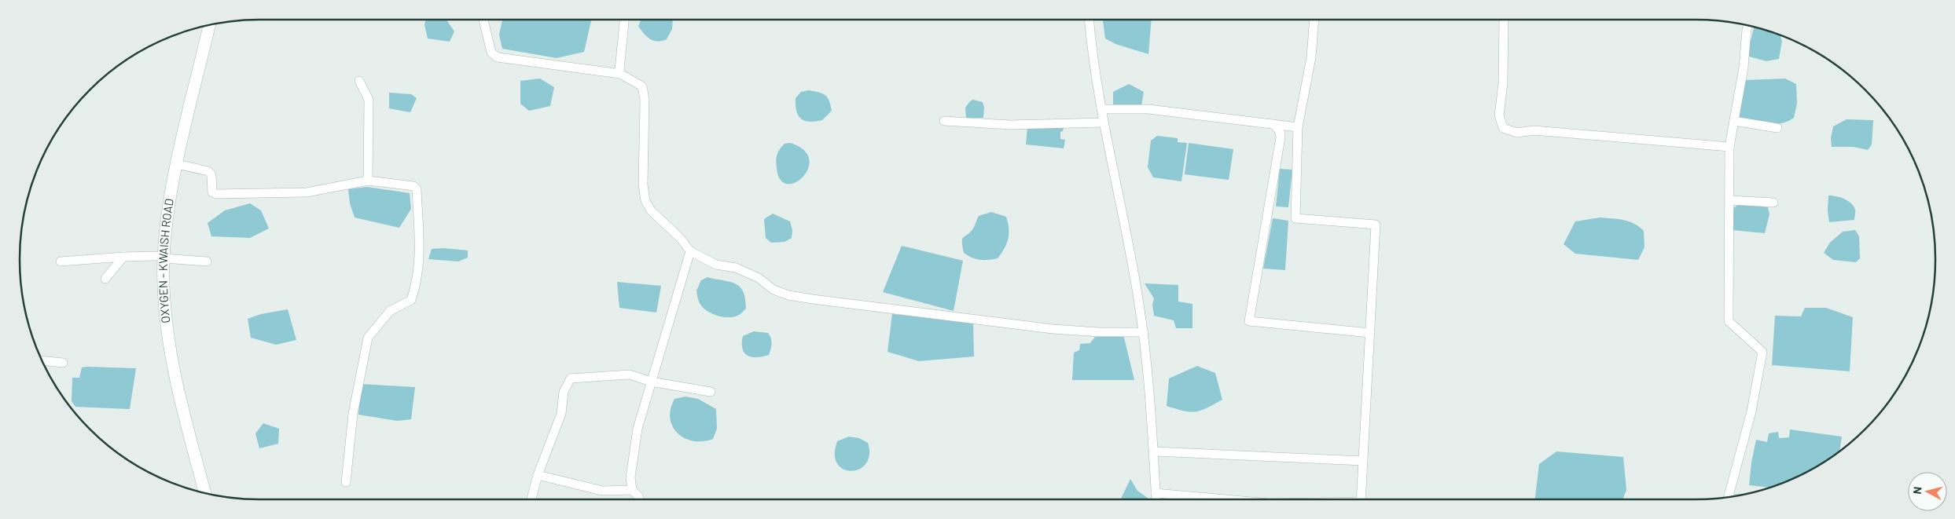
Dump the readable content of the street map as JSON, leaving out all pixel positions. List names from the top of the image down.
{
  "streets": {
    "main road": ["OXYGEN - KWAISH ROAD"]
  },
  "north": "left"
}
